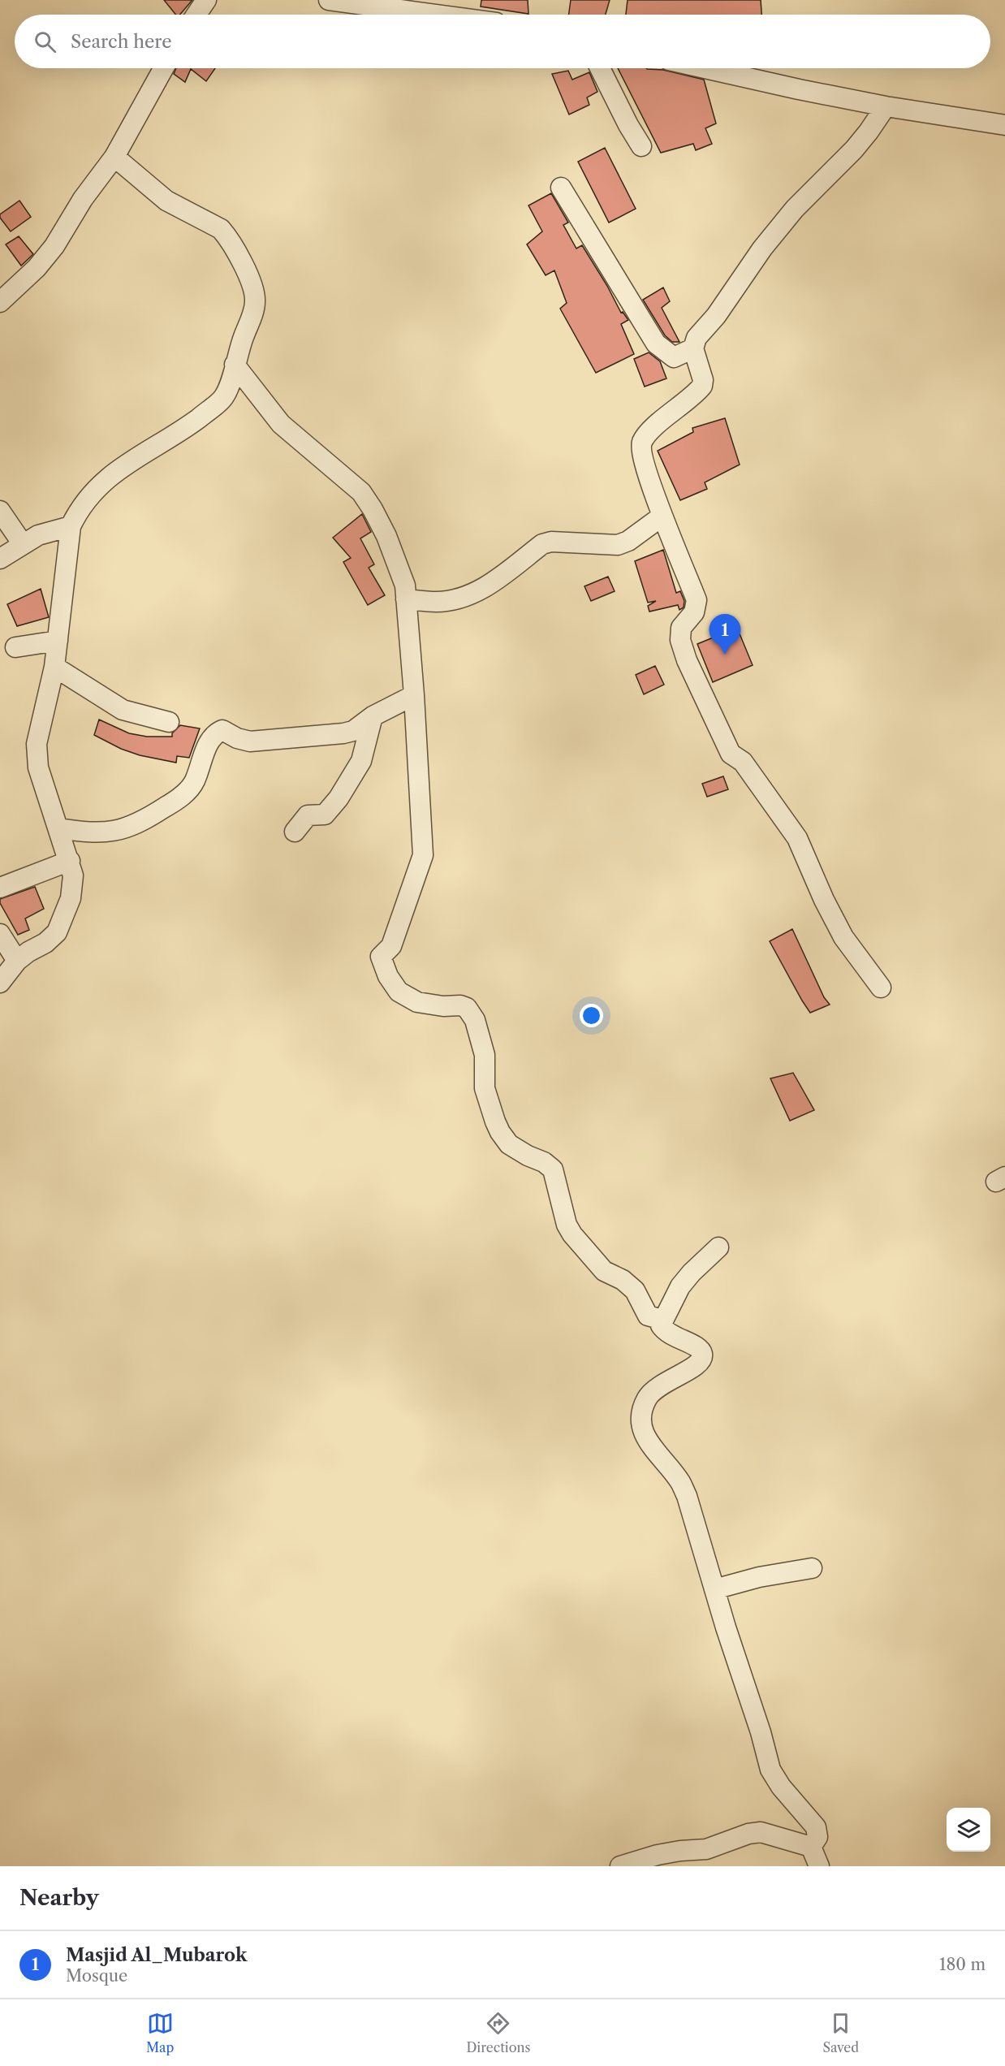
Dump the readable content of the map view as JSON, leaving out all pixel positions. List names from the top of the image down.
{
  "page": {
    "search": "Search here",
    "pins": "1",
    "heading": "Nearby",
    "list": [
      {
        "mark": "1",
        "name": "Masjid Al_Mubarok",
        "note": "Mosque",
        "value": "180 m"
      }
    ],
    "nav": ["Map", "Directions", "Saved"]
  }
}
